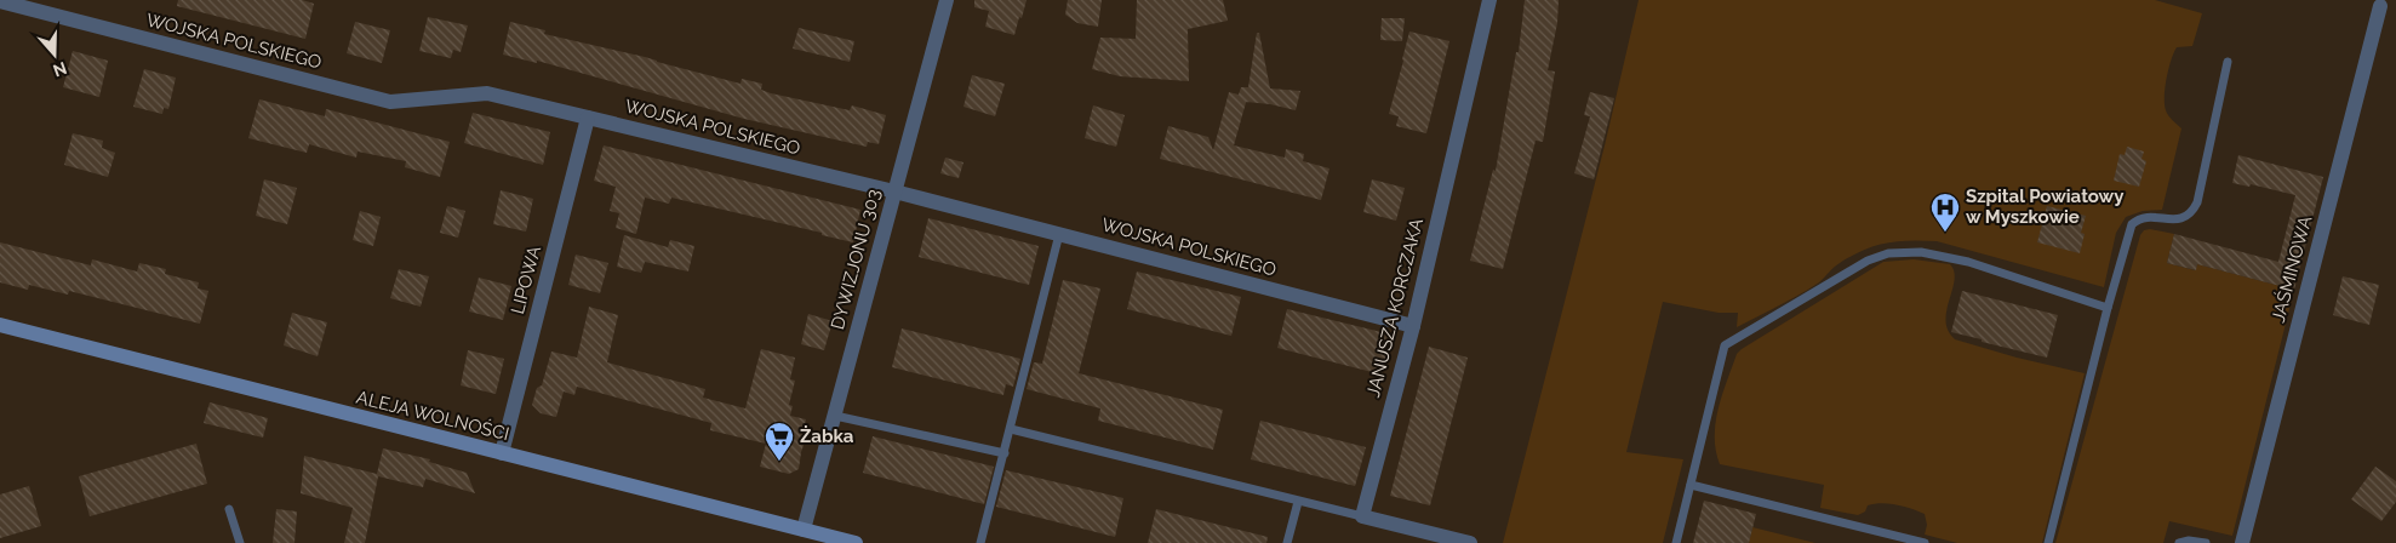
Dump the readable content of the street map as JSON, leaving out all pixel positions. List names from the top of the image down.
{
  "streets": {
    "street": [
      "WOJSKA POLSKIEGO",
      "DYWIZJONU 303",
      "JAŚMINOWA",
      "LIPOWA",
      "JANUSZA KORCZAKA",
      "ALEJA WOLNOŚCI"
    ]
  },
  "crossings": [
    ["WOJSKA POLSKIEGO", "DYWIZJONU 303"],
    ["WOJSKA POLSKIEGO", "LIPOWA"],
    ["WOJSKA POLSKIEGO", "JANUSZA KORCZAKA"],
    ["DYWIZJONU 303", "ALEJA WOLNOŚCI"],
    ["LIPOWA", "ALEJA WOLNOŚCI"]
  ],
  "places": {
    "hospital": ["Szpital Powiatowy w Myszkowie"],
    "supermarket": ["Żabka"]
  },
  "north": "bottom"
}
